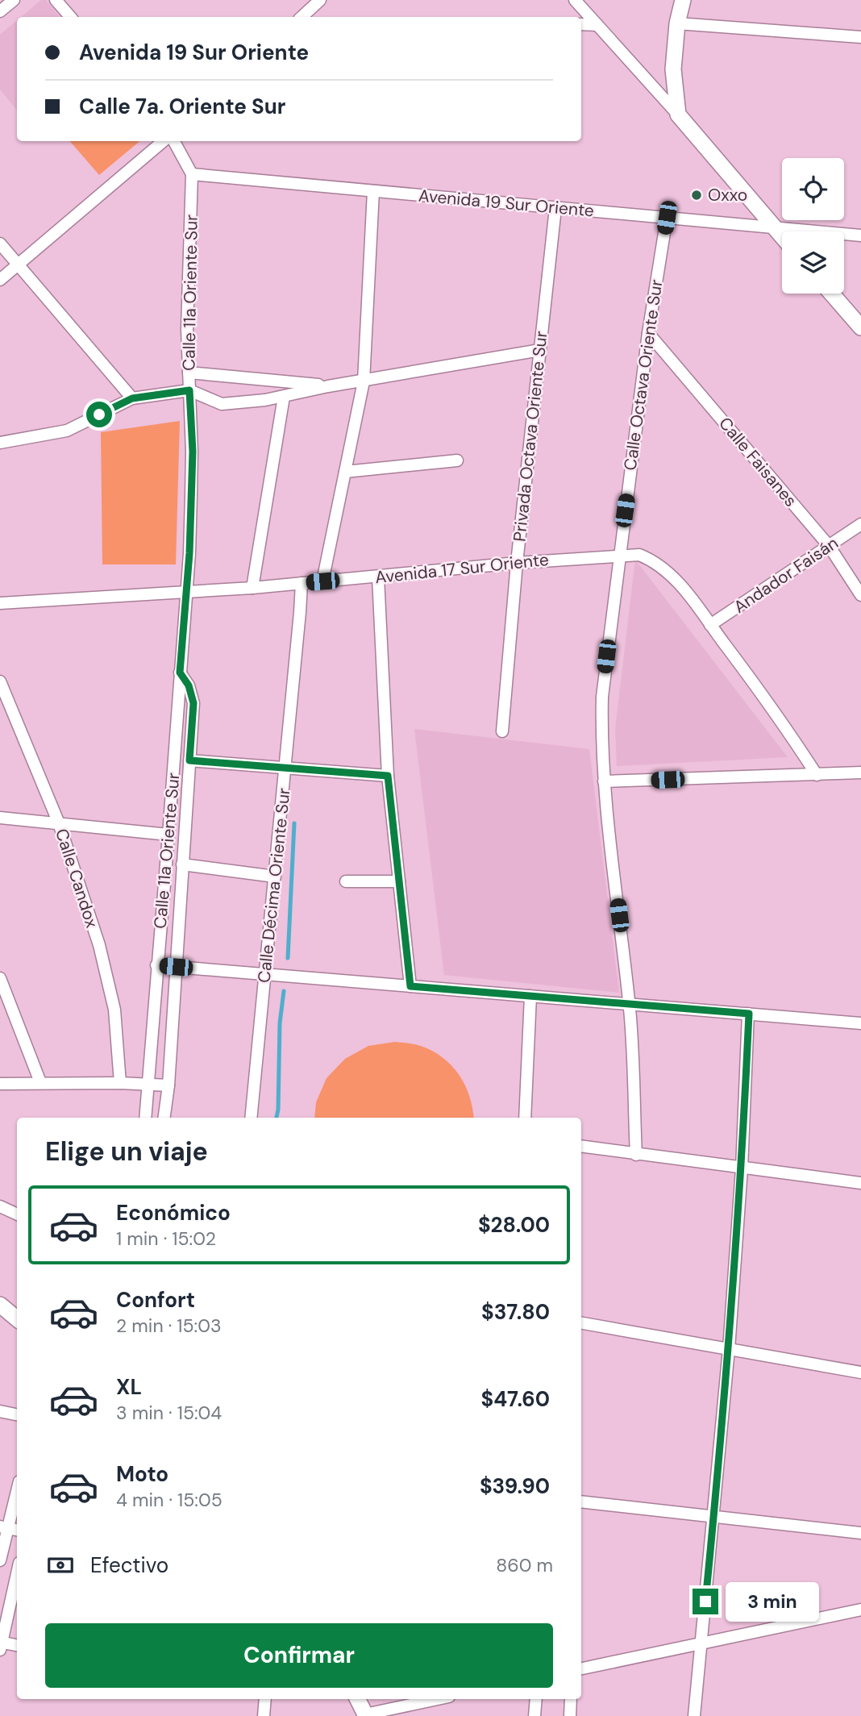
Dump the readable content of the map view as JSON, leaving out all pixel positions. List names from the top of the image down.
{
  "streets": {
    "street": [
      "Avenida 19 Sur Oriente",
      "Calle 11a Oriente Sur",
      "Calle Octava Oriente Sur",
      "Privada Octava Oriente Sur",
      "Calle Faisanes",
      "Avenida 17 Sur Oriente",
      "Andador Faisán",
      "Calle Candox",
      "Calle Décima Oriente Sur"
    ]
  },
  "crossings": [
    ["Avenida 19 Sur Oriente", "Calle 11a Oriente Sur"],
    ["Avenida 19 Sur Oriente", "Calle Octava Oriente Sur"],
    ["Avenida 19 Sur Oriente", "Privada Octava Oriente Sur"],
    ["Calle 11a Oriente Sur", "Avenida 17 Sur Oriente"],
    ["Calle Octava Oriente Sur", "Calle Faisanes"],
    ["Calle Octava Oriente Sur", "Avenida 17 Sur Oriente"],
    ["Privada Octava Oriente Sur", "Avenida 17 Sur Oriente"],
    ["Calle Faisanes", "Andador Faisán"],
    ["Avenida 17 Sur Oriente", "Andador Faisán"],
    ["Avenida 17 Sur Oriente", "Calle Décima Oriente Sur"]
  ],
  "places": ["Oxxo"],
  "page": {
    "banner": ["Avenida 19 Sur Oriente", "Calle 7a. Oriente Sur"],
    "heading": "Elige un viaje",
    "list": [
      {
        "name": "Económico",
        "note": "1 min · 15:02",
        "value": "$28.00"
      },
      {
        "name": "Confort",
        "note": "2 min · 15:03",
        "value": "$37.80"
      },
      {
        "name": "XL",
        "note": "3 min · 15:04",
        "value": "$47.60"
      },
      {
        "name": "Moto",
        "note": "4 min · 15:05",
        "value": "$39.90"
      }
    ],
    "pay": ["Efectivo", "860 m"],
    "bubble": "3 min",
    "buttons": "Confirmar"
  }
}
